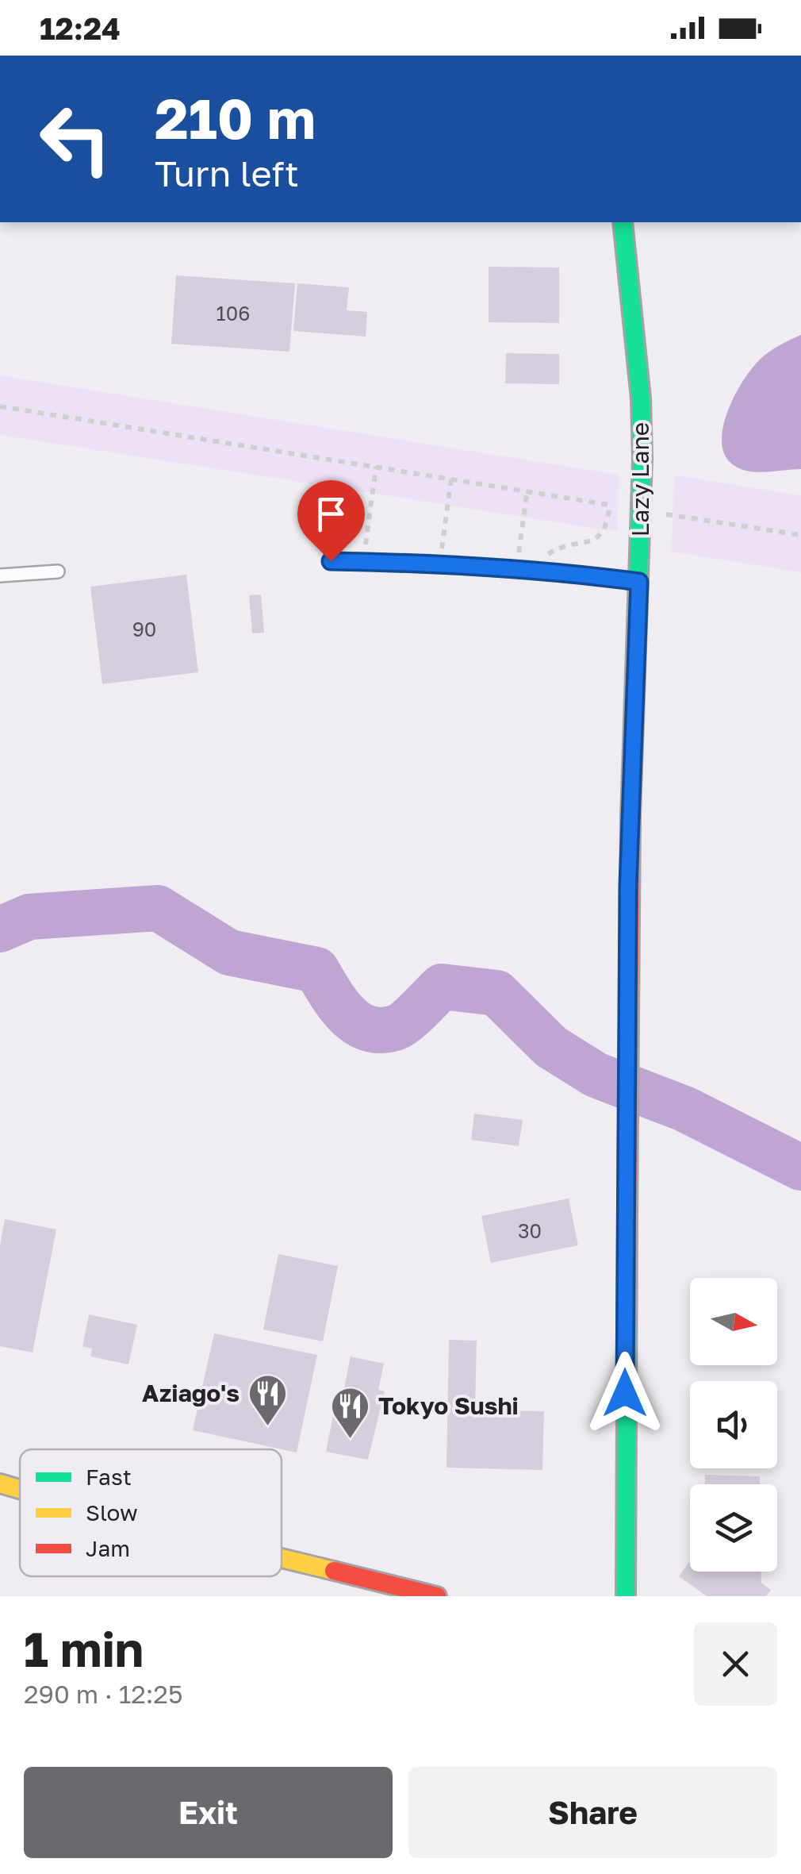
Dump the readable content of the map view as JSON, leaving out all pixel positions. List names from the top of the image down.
{
  "streets": {
    "main road": ["Lazy Lane"]
  },
  "places": {
    "restaurant": ["Aziago's", "Tokyo Sushi"]
  },
  "house_numbers": ["106", "90", "30"],
  "legend": ["Fast", "Slow", "Jam"],
  "north": "right",
  "page": {
    "status": "12:24",
    "turn": ["210 m", "Turn left"],
    "heading": ["1 min", "290 m · 12:25"],
    "buttons": ["Exit", "Share"]
  }
}
